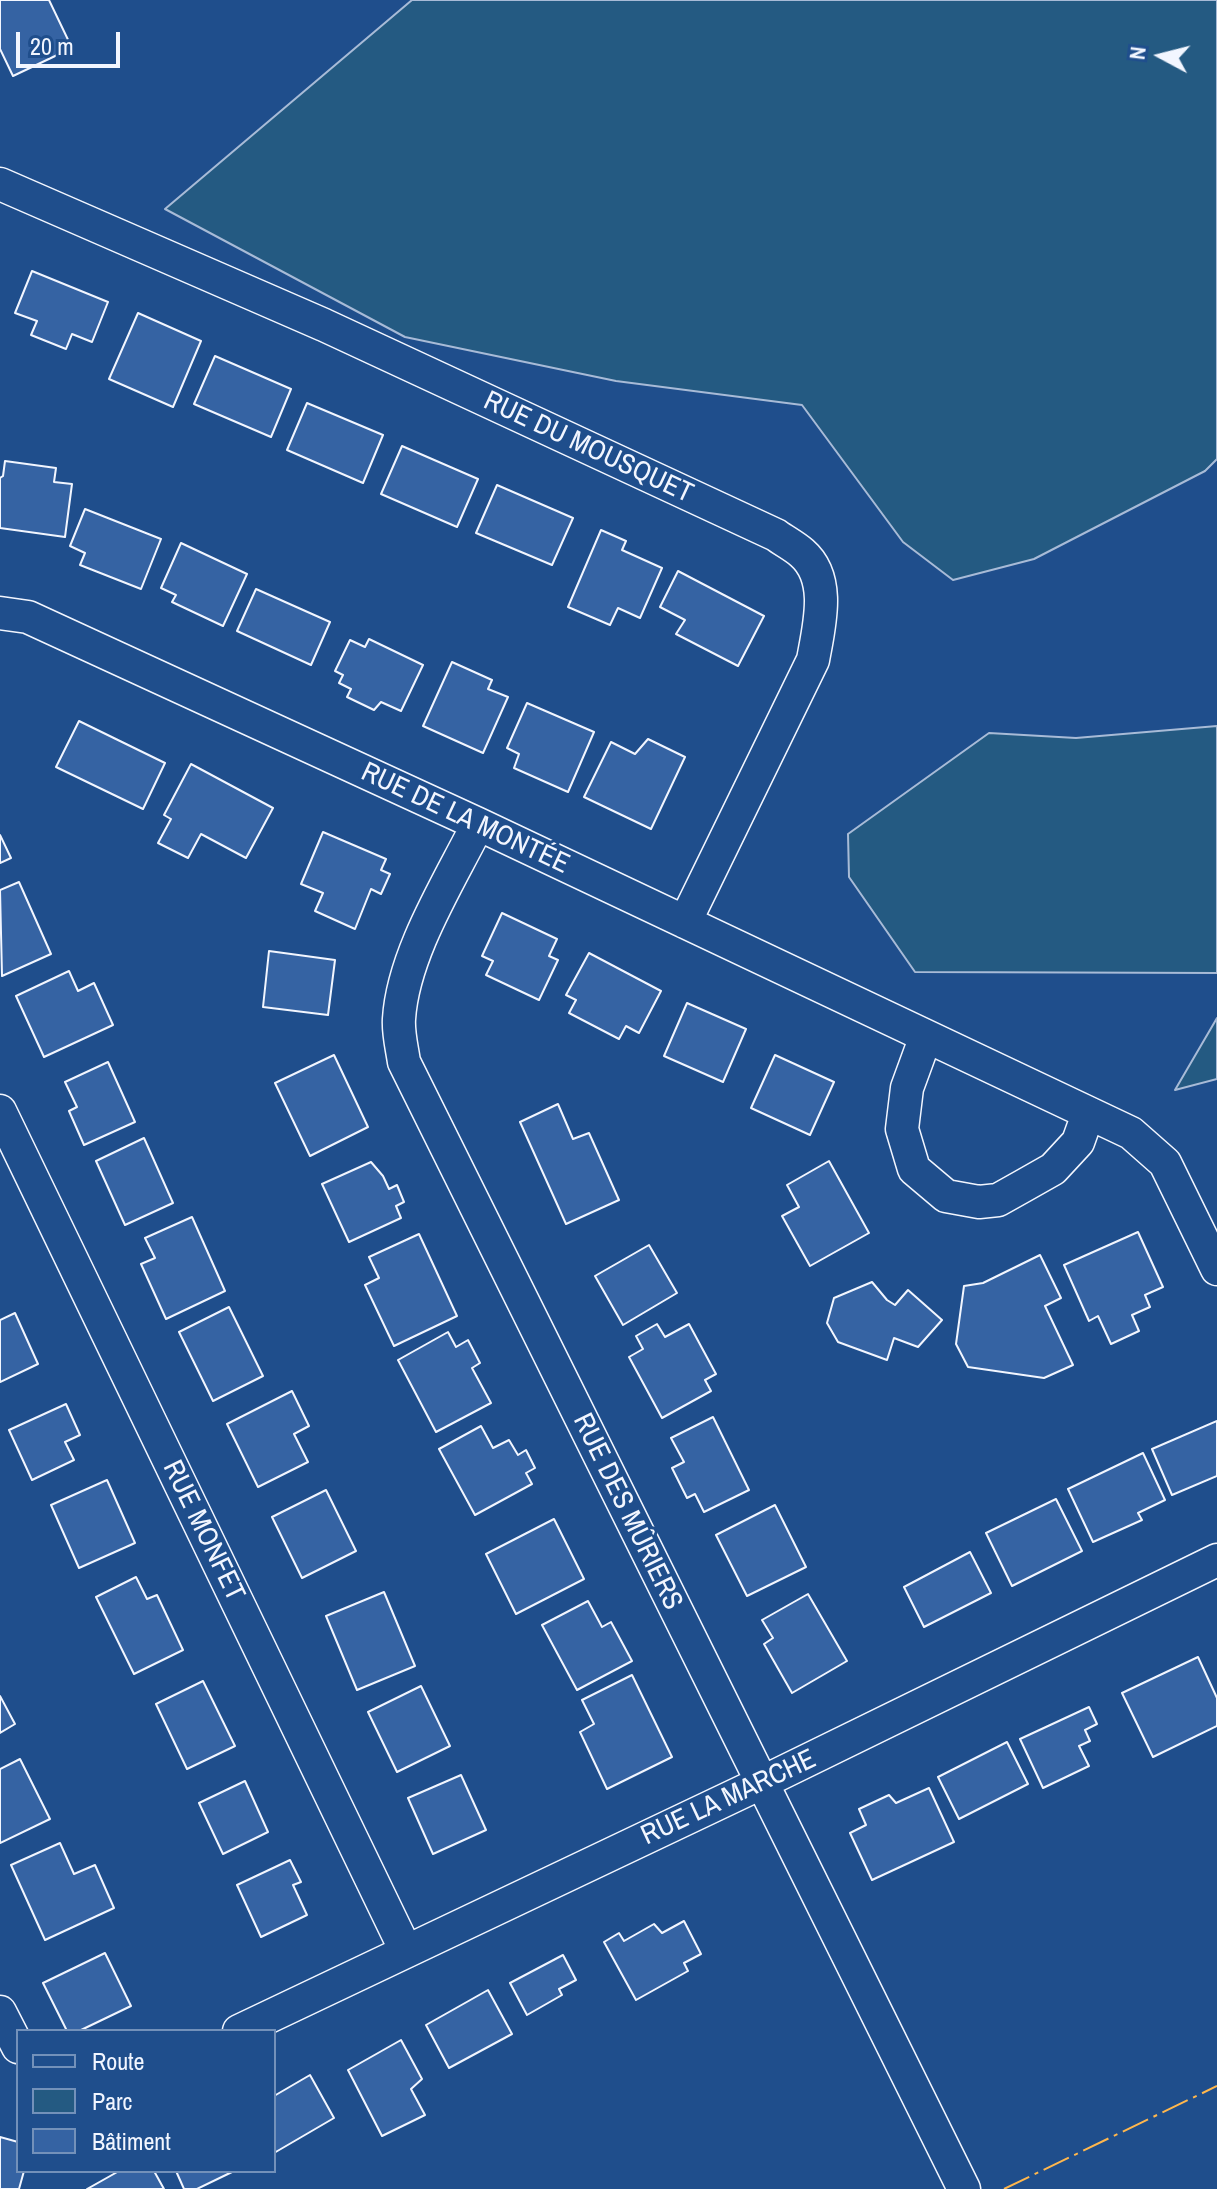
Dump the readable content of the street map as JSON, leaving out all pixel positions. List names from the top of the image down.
{
  "streets": {
    "street": [
      "RUE DU MOUSQUET",
      "RUE DE LA MONTÉE",
      "RUE DES MÛRIERS",
      "RUE MONFET",
      "RUE LA MARCHE"
    ]
  },
  "crossings": [
    ["RUE DU MOUSQUET", "RUE DE LA MONTÉE"],
    ["RUE DE LA MONTÉE", "RUE DES MÛRIERS"],
    ["RUE DES MÛRIERS", "RUE LA MARCHE"],
    ["RUE MONFET", "RUE LA MARCHE"]
  ],
  "legend": ["Route", "Parc", "Bâtiment"],
  "scale_bar": "20 m",
  "north": "left"
}
